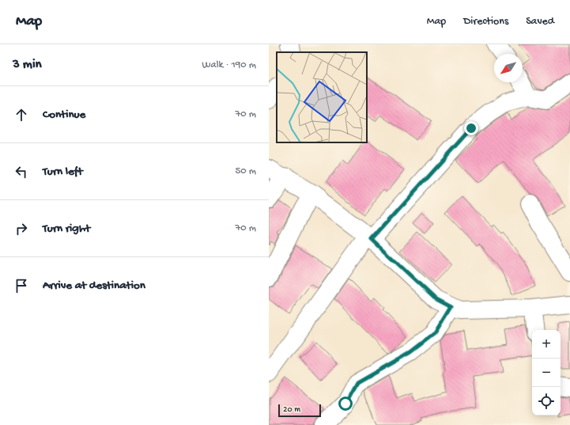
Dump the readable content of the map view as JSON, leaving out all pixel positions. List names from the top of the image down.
{
  "scale_bar": "20 m",
  "north": "bottom left",
  "page": {
    "header": "Map",
    "nav": ["Map", "Directions", "Saved"],
    "heading": ["3 min", "Walk · 190 m"],
    "list": [
      ["Continue", "70 m"],
      ["Turn left", "50 m"],
      ["Turn right", "70 m"],
      "Arrive at destination"
    ],
    "map_buttons": ["+", "−"],
    "scale": "20 m"
  }
}
